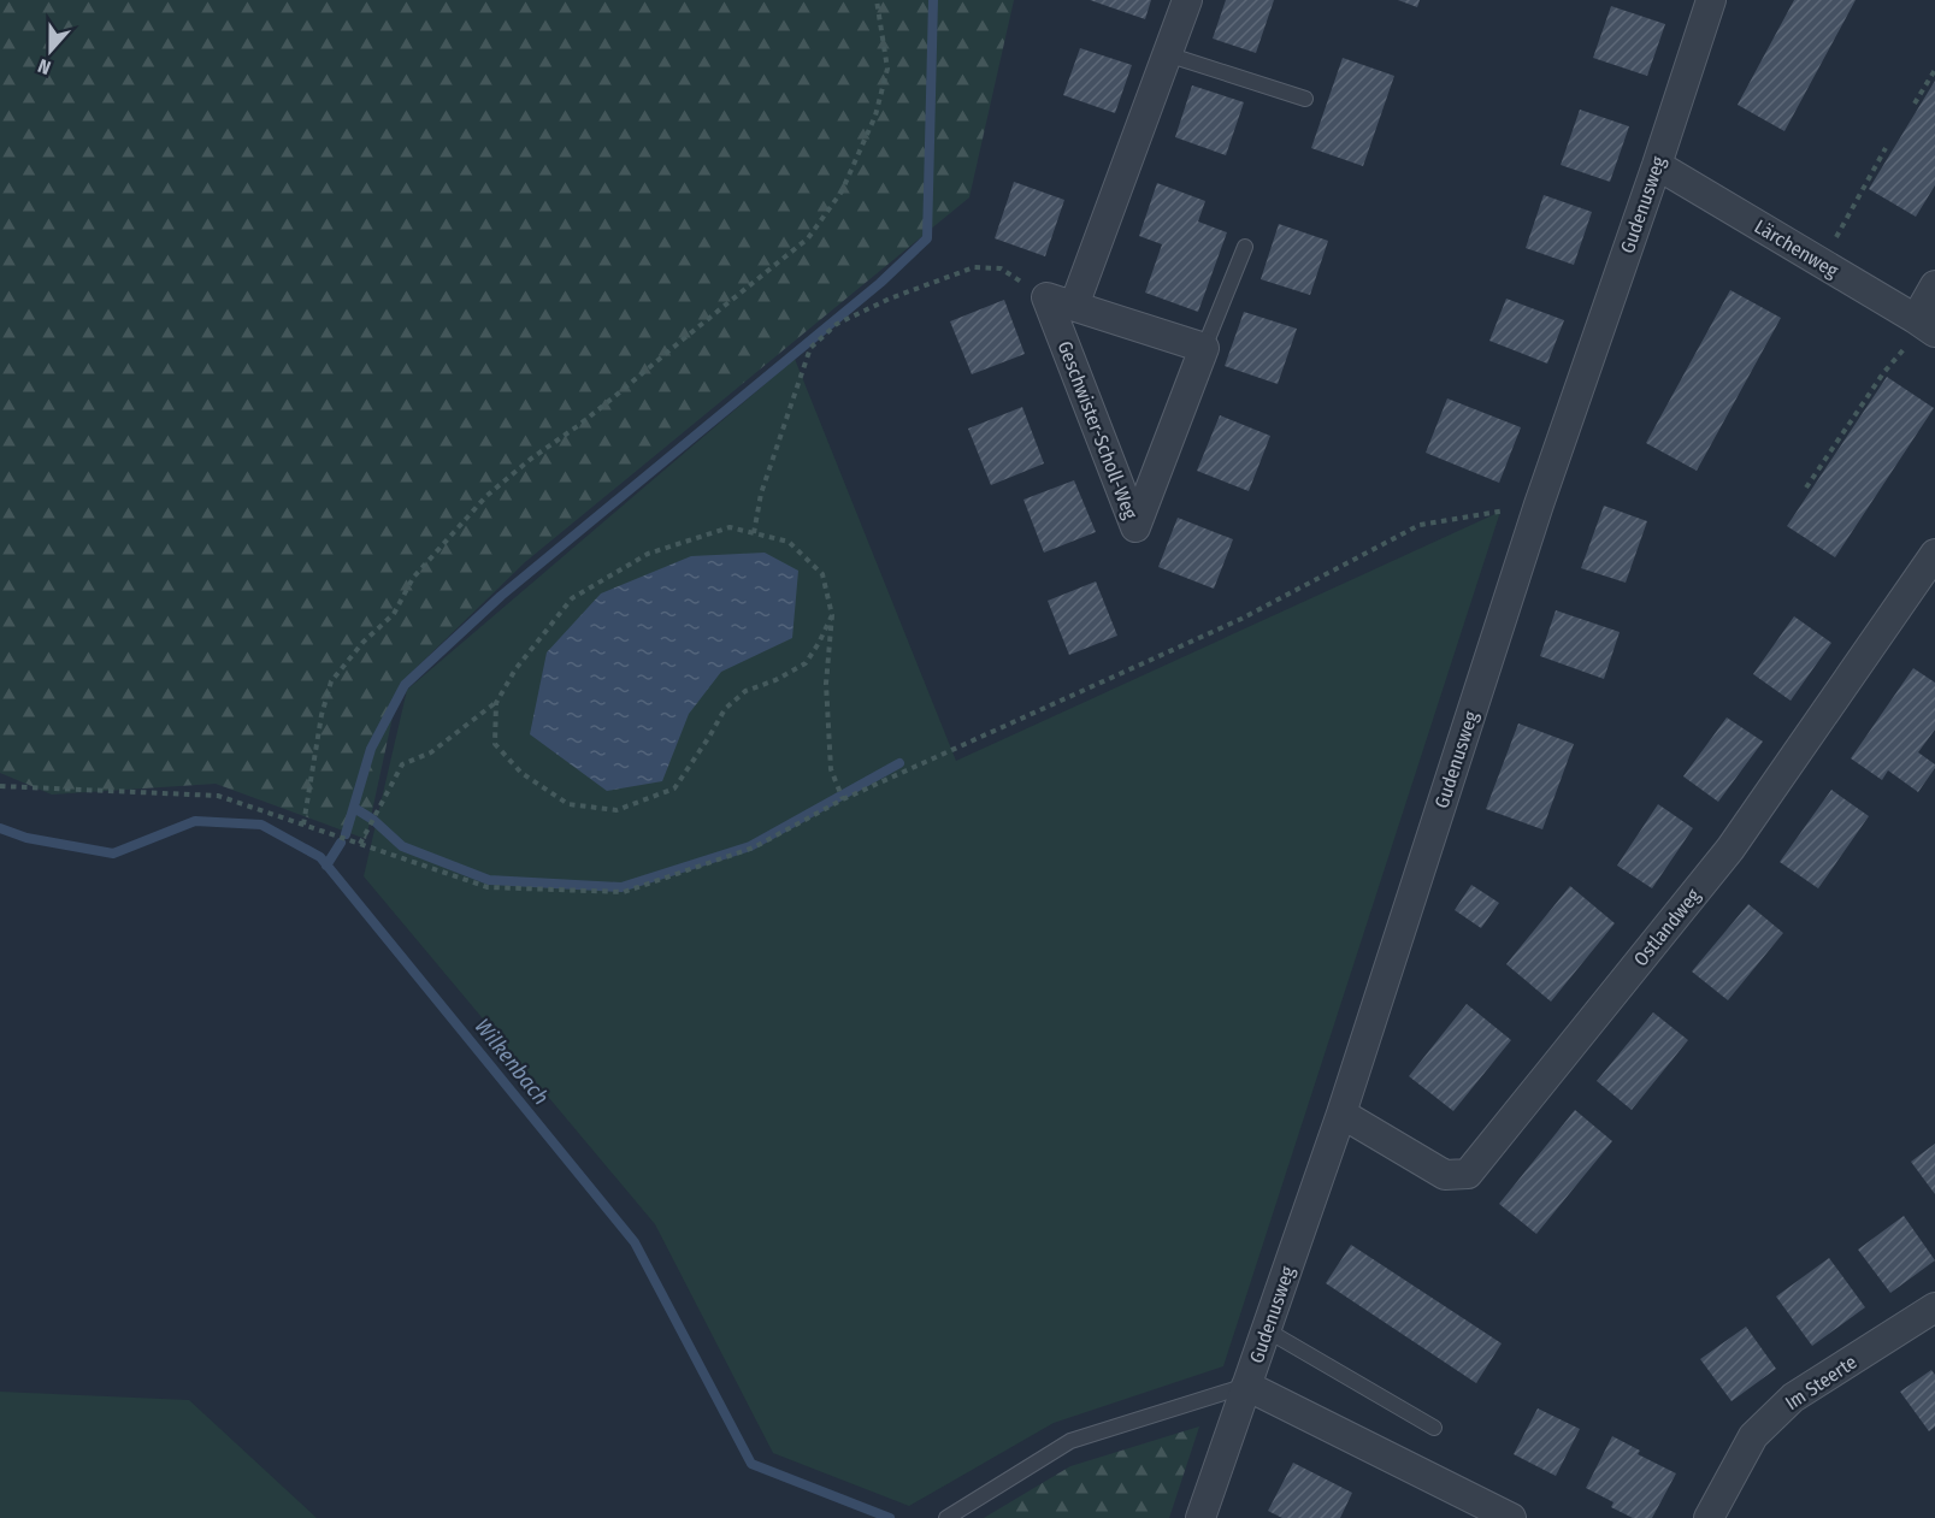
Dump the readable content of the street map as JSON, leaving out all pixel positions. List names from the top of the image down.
{
  "streets": {
    "street": [
      "Gudenusweg",
      "Lärchenweg",
      "Geschwister-Scholl-Weg",
      "Ostlandweg",
      "Im Steerte"
    ]
  },
  "crossings": [
    ["Gudenusweg", "Lärchenweg"],
    ["Gudenusweg", "Ostlandweg"]
  ],
  "water": ["Wilkenbach"],
  "north": "bottom"
}
